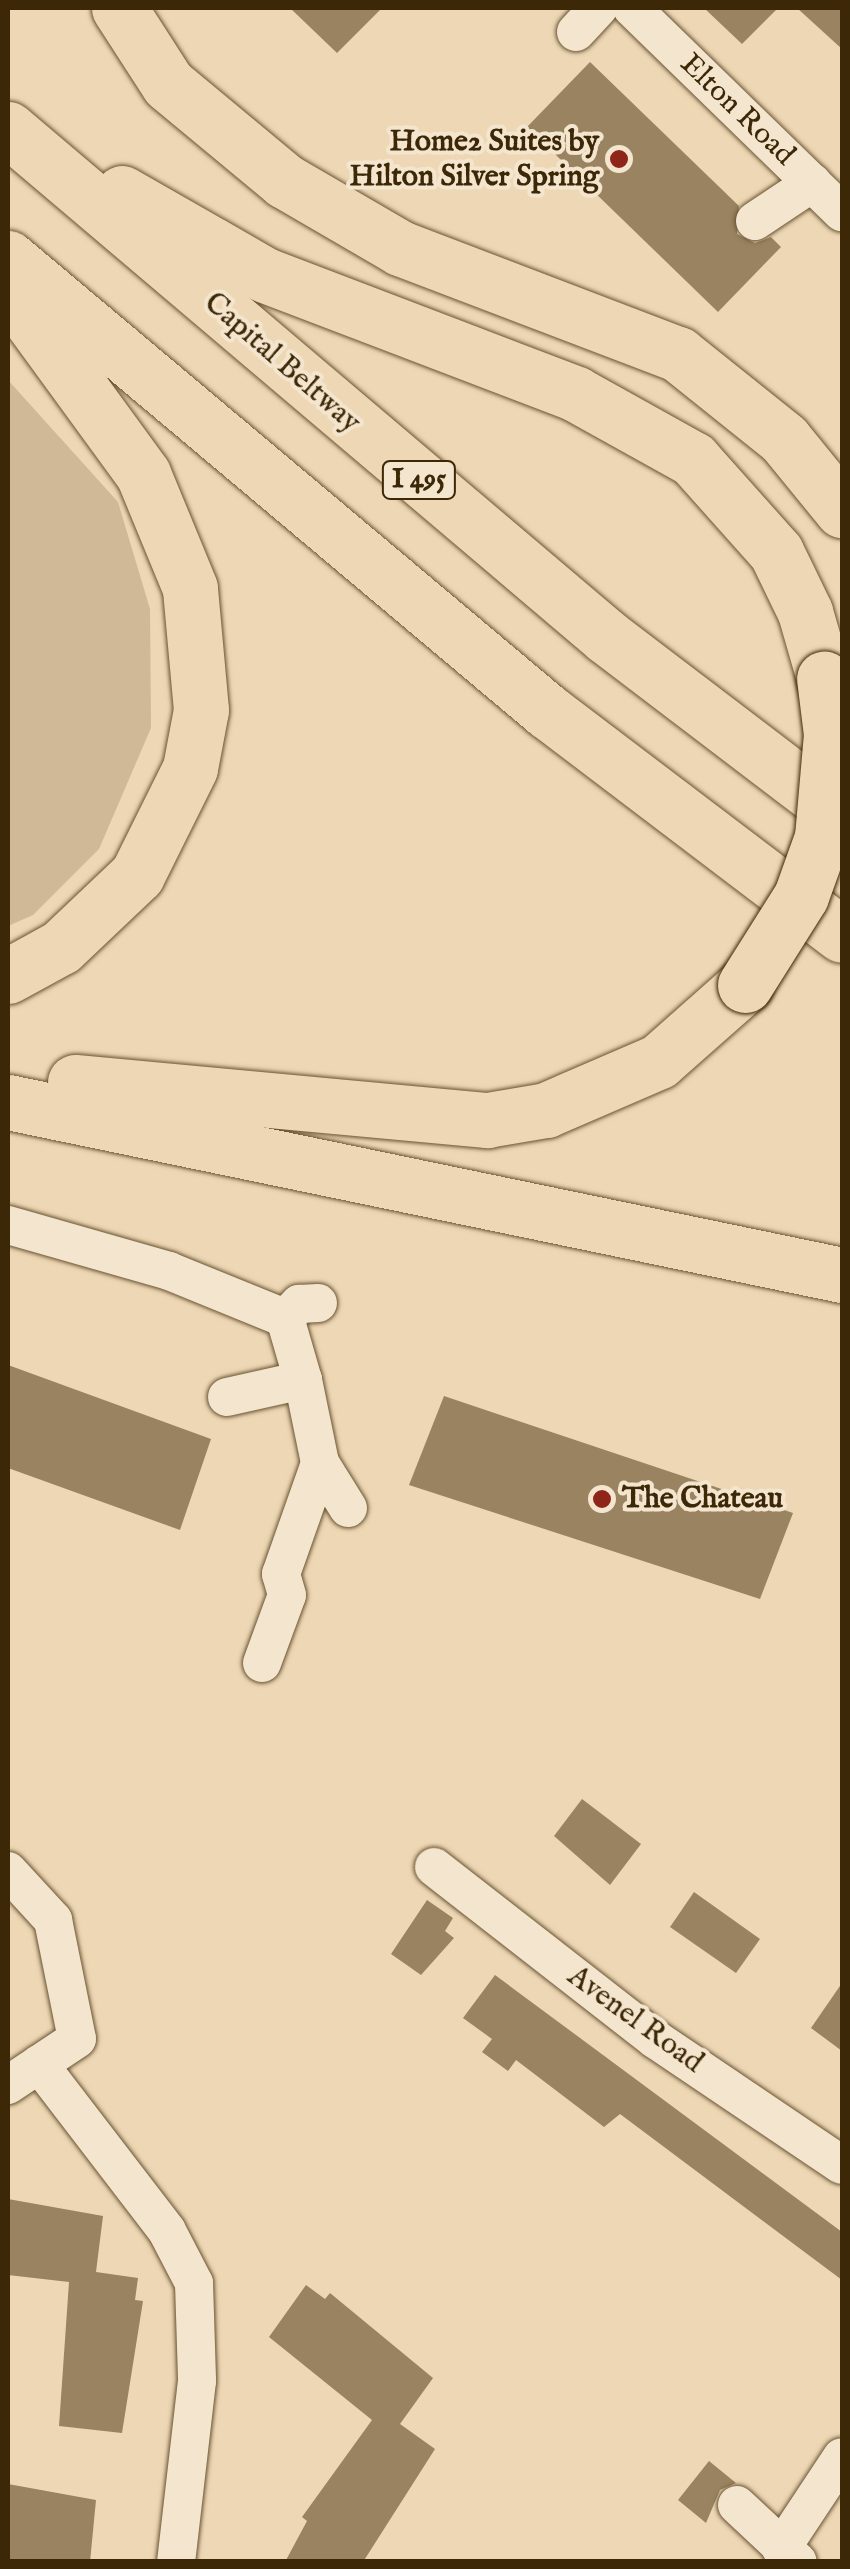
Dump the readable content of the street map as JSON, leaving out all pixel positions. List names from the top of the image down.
{
  "streets": {
    "highway": ["Capital Beltway", "I 495"],
    "street": ["Elton Road", "Avenel Road"]
  },
  "places": ["Home2 Suites by Hilton Silver Spring", "The Chateau"]
}
